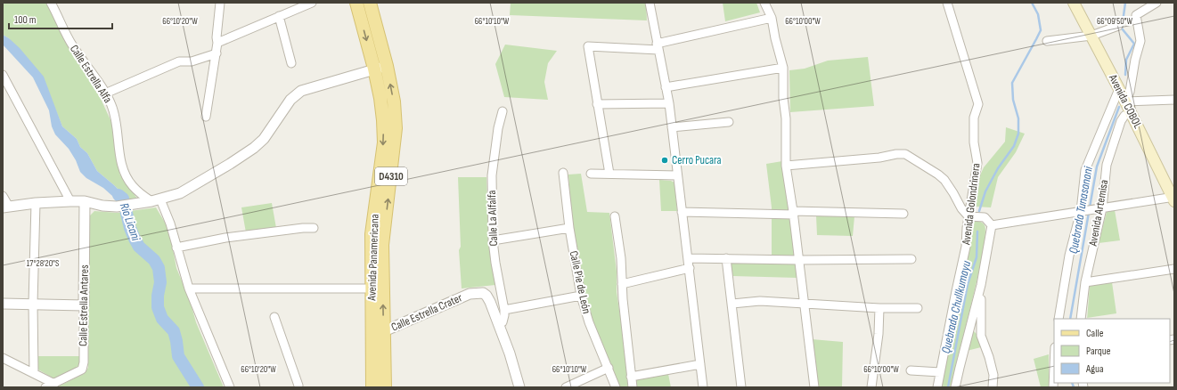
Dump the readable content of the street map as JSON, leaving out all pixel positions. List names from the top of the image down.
{
  "streets": {
    "main road": ["Avenida COBOL", "D4310", "Avenida Panamericana"],
    "street": [
      "Calle Estrella Alfa",
      "Avenida Golondrinera",
      "Avenida Artemisa",
      "Calle La Alfalfa",
      "Calle Pie de León",
      "Calle Estrella Antares",
      "Calle Estrella Crater"
    ]
  },
  "crossings": [
    ["Avenida COBOL", "Avenida Artemisa"],
    ["Avenida Panamericana", "Calle Estrella Crater"]
  ],
  "water": ["Quebrada Tunasanani", "Río Licani", "Quebrada Chullkumayu"],
  "places": ["Cerro Pucara"],
  "legend": ["Calle", "Parque", "Agua"],
  "scale_bar": "100 m",
  "coordinates": [
    "66°10'20\"W",
    "66°10'10\"W",
    "66°10'00\"W",
    "66°09'50\"W",
    "17°28'20\"S"
  ]
}
